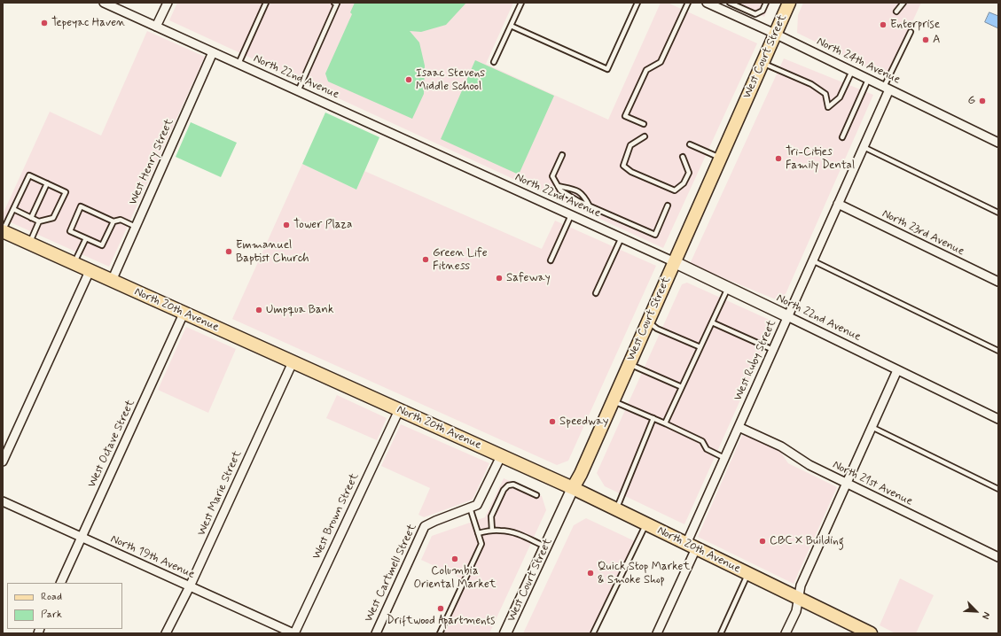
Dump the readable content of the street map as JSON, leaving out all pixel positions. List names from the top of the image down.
{
  "streets": {
    "main road": ["West Court Street", "North 22nd Avenue", "North 20th Avenue"],
    "street": [
      "North 24th Avenue",
      "West Henry Street",
      "North 23rd Avenue",
      "West Ruby Street",
      "West Octave Street",
      "North 21st Avenue",
      "West Marie Street",
      "West Brown Street",
      "North 19th Avenue",
      "West Cartmell Street"
    ]
  },
  "crossings": [
    ["West Court Street", "North 24th Avenue"],
    ["West Court Street", "North 22nd Avenue"],
    ["West Court Street", "North 20th Avenue"],
    ["North 24th Avenue", "West Ruby Street"],
    ["North 22nd Avenue", "West Henry Street"],
    ["North 22nd Avenue", "West Ruby Street"],
    ["West Henry Street", "North 20th Avenue"],
    ["North 23rd Avenue", "West Ruby Street"],
    ["North 20th Avenue", "West Ruby Street"],
    ["North 20th Avenue", "West Octave Street"],
    ["North 20th Avenue", "West Marie Street"],
    ["North 20th Avenue", "West Brown Street"],
    ["North 20th Avenue", "West Cartmell Street"],
    ["West Ruby Street", "North 21st Avenue"],
    ["West Octave Street", "North 19th Avenue"],
    ["West Marie Street", "North 19th Avenue"],
    ["West Brown Street", "North 19th Avenue"]
  ],
  "places": [
    "Tepeyac Haven",
    "Enterprise",
    "A",
    "Isaac Stevens Middle School",
    "G",
    "Tri-Cities Family Dental",
    "Tower Plaza",
    "Emmanuel Baptist Church",
    "Green Life Fitness",
    "Safeway",
    "Umpqua Bank",
    "Speedway",
    "CBC X Building",
    "Columbia Oriental Market",
    "Quick Stop Market & Smoke Shop",
    "Driftwood Apartments"
  ],
  "legend": ["Road", "Park"],
  "north": "bottom right"
}
